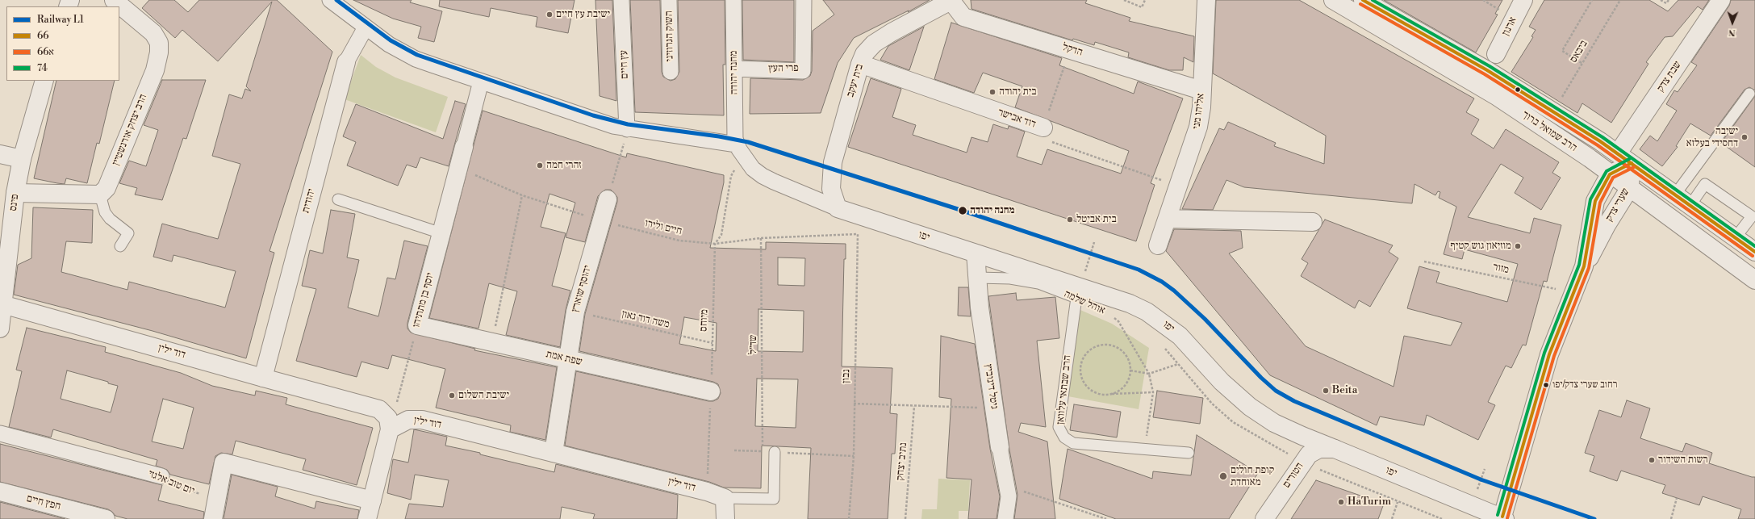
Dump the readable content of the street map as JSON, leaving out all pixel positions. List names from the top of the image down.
{
  "streets": {
    "street": [
      "ארנון",
      "השוק הגרוזיני",
      "הדקל",
      "עץ חיים",
      "פרי העץ",
      "מחנה יהודה",
      "שבת צדק",
      "בית יעקב",
      "אליהו מני",
      "דוד אבישר",
      "הרב יצחק אורנשטיין",
      "הרב שמואל ברוך",
      "יהודית",
      "פינס",
      "שערי צדק",
      "יפו",
      "יהוסף שוארץ",
      "יוסף בן מתתיהו",
      "דוד ילין",
      "שפת אמת",
      "גיטל דינוביץ",
      "הטורים",
      "יום טוב אלגזי",
      "חפץ חיים"
    ],
    "lane": ["אוהל שלמה", "הרב שבתאי עלוואן"],
    "path": [
      "ביבאס",
      "חיים ולירו",
      "מזור",
      "משה דוד גאון",
      "מיוחס",
      "שד״ל",
      "נבון",
      "נתיב יצחק"
    ]
  },
  "crossings": [
    ["הדקל", "בית יעקב"],
    ["הדקל", "אליהו מני"],
    ["ביבאס", "הרב שמואל ברוך"],
    ["פרי העץ", "מחנה יהודה"],
    ["מחנה יהודה", "יפו"],
    ["מחנה יהודה", "מיוחס"],
    ["שבת צדק", "הרב שמואל ברוך"],
    ["שבת צדק", "שערי צדק"],
    ["בית יעקב", "דוד אבישר"],
    ["בית יעקב", "יפו"],
    ["אליהו מני", "דוד אבישר"],
    ["הרב שמואל ברוך", "שערי צדק"],
    ["יהודית", "דוד ילין"],
    ["פינס", "דוד ילין"],
    ["שערי צדק", "יפו"],
    ["שערי צדק", "מזור"],
    ["חיים ולירו", "יהוסף שוארץ"],
    ["חיים ולירו", "יוסף בן מתתיהו"],
    ["חיים ולירו", "מיוחס"],
    ["חיים ולירו", "שד״ל"],
    ["חיים ולירו", "נבון"],
    ["יפו", "מיוחס"],
    ["יפו", "גיטל דינוביץ"],
    ["יפו", "הטורים"],
    ["יהוסף שוארץ", "משה דוד גאון"],
    ["יהוסף שוארץ", "דוד ילין"],
    ["יהוסף שוארץ", "שפת אמת"],
    ["יוסף בן מתתיהו", "דוד ילין"],
    ["יוסף בן מתתיהו", "שפת אמת"],
    ["אוהל שלמה", "גיטל דינוביץ"],
    ["אוהל שלמה", "הרב שבתאי עלוואן"],
    ["משה דוד גאון", "מיוחס"],
    ["מיוחס", "דוד ילין"],
    ["מיוחס", "שפת אמת"]
  ],
  "places": [
    "ישיבת עץ חיים",
    "בית יהודה",
    "ישיבה דחסידי בעלזא",
    "זהרי חמה",
    "מחנה יהודה",
    "בית אביטל",
    "מוזיאון גוש קטיף",
    "רחוב שערי צדק/יפו",
    "Beita",
    "ישיבת השלום",
    "רשות השידור",
    "קופת חולים מאוחדת",
    "HaTurim"
  ],
  "lines": [
    "rail line L1",
    "transit line 66",
    "transit line 74",
    "transit line 66א"
  ],
  "legend": [
    "Railway L1",
    "66",
    "66א",
    "74"
  ],
  "north": "bottom"
}
